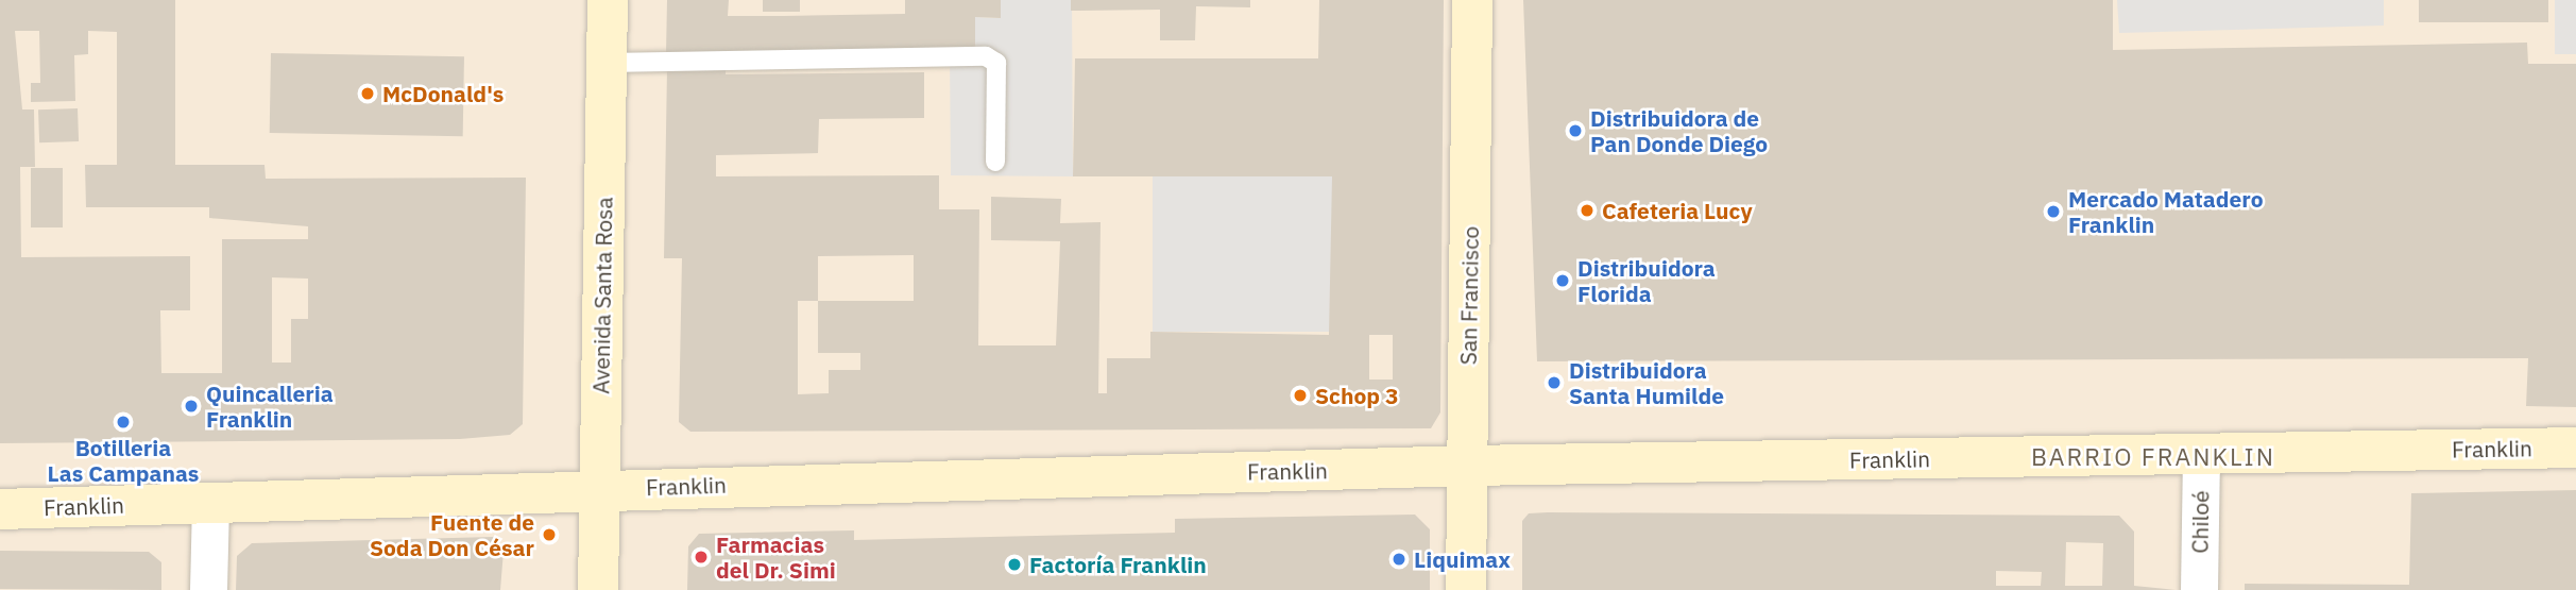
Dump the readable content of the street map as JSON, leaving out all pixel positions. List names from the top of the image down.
{
  "streets": {
    "main road": ["Avenida Santa Rosa", "San Francisco", "Franklin"],
    "street": ["Chiloé"]
  },
  "crossings": [
    ["Avenida Santa Rosa", "Franklin"],
    ["San Francisco", "Franklin"],
    ["Franklin", "Chiloé"]
  ],
  "districts": ["BARRIO FRANKLIN"],
  "places": [
    "McDonald's",
    "Distribuidora de Pan Donde Diego",
    "Cafeteria Lucy",
    "Mercado Matadero Franklin",
    "Distribuidora Florida",
    "Distribuidora Santa Humilde",
    "Schop 3",
    "Quincalleria Franklin",
    "Botilleria Las Campanas",
    "Fuente de Soda Don César",
    "Farmacias del Dr. Simi",
    "Liquimax",
    "Factoría Franklin"
  ]
}
